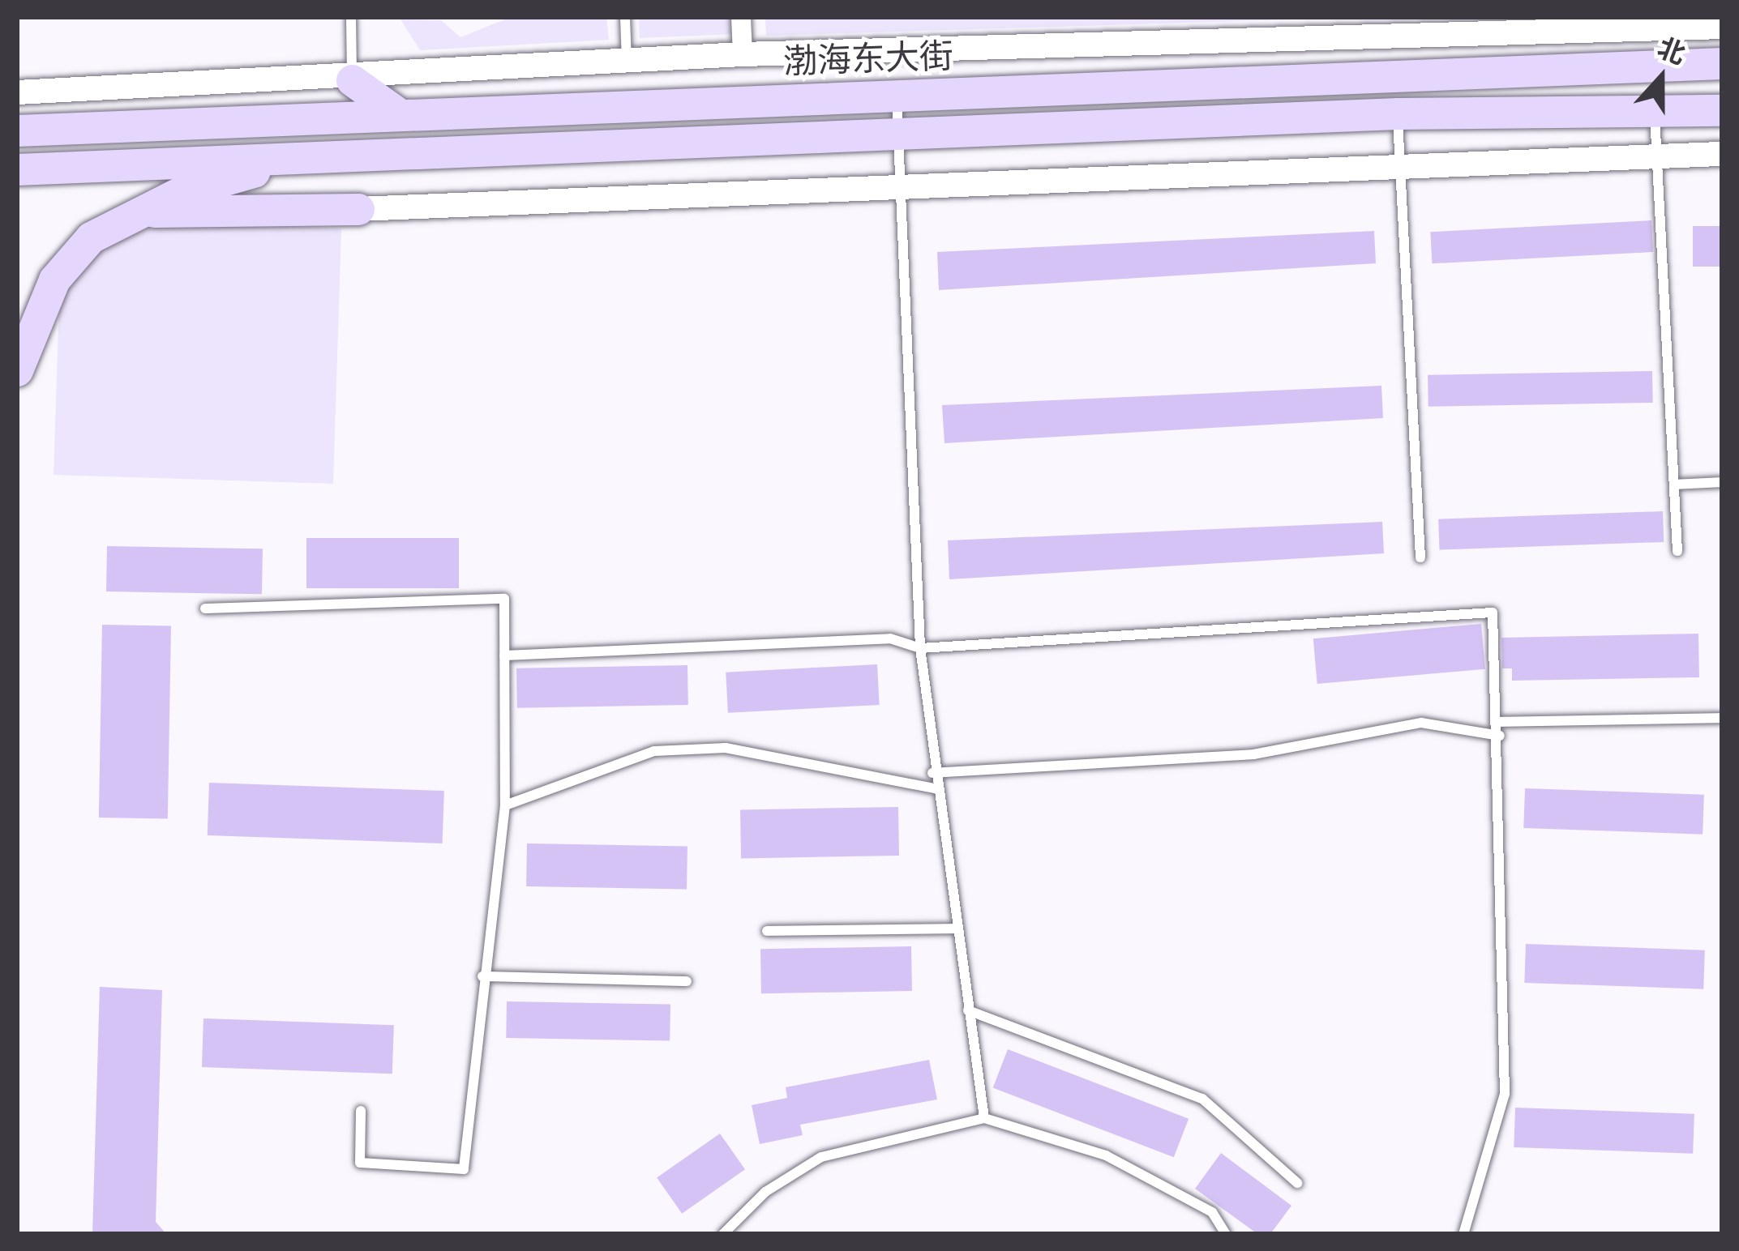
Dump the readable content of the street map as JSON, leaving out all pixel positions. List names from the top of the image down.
{
  "streets": {
    "highway": ["渤海东大街"]
  },
  "north": "top"
}
